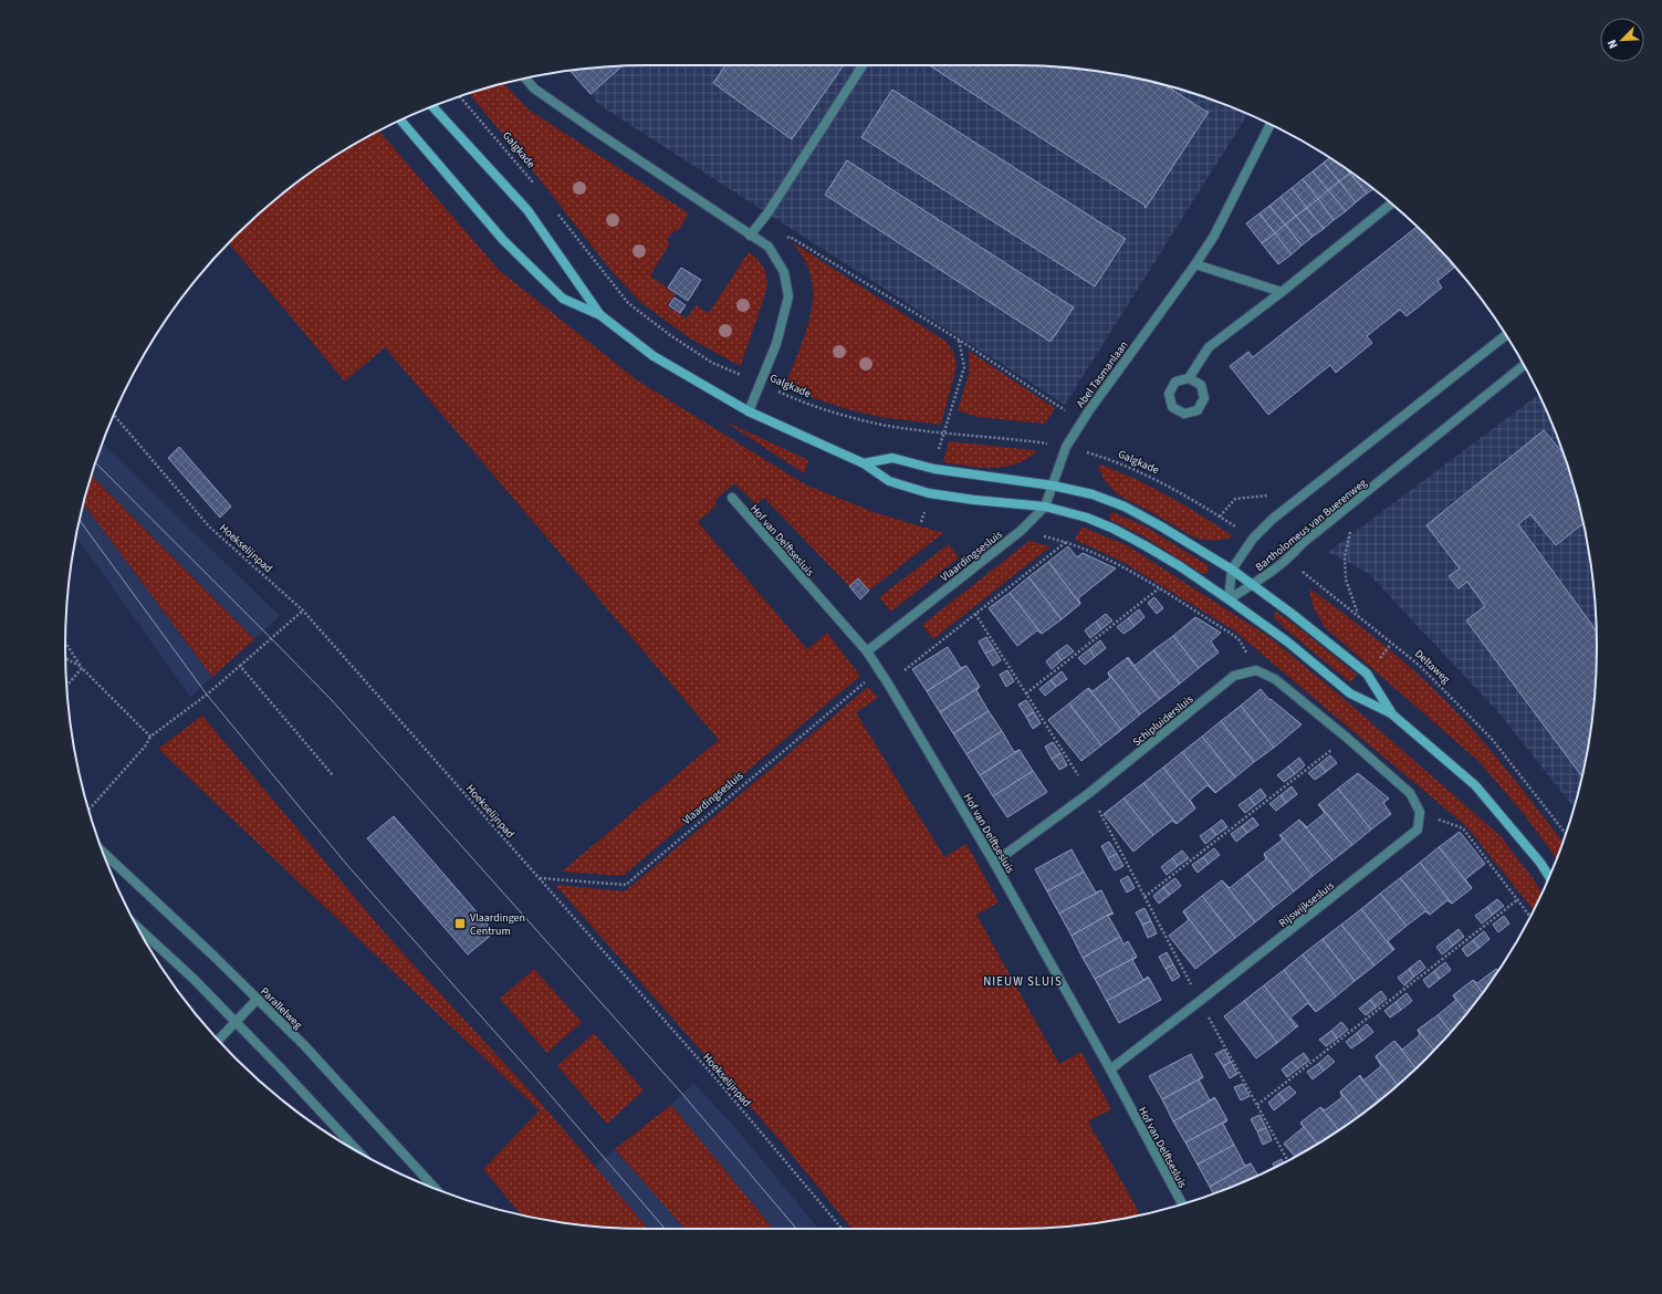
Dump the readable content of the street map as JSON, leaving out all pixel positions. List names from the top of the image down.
{
  "streets": {
    "street": [
      "Abel Tasmanlaan",
      "Bartholomeus van Buerenweg",
      "Hof van Delftsesluis",
      "Vlaardingsesluis",
      "Schipluidersluis",
      "Rijswijksesluis",
      "Parallelweg"
    ],
    "path": ["Galgkade", "Hoekselijnpad", "Deltaweg"]
  },
  "crossings": [
    ["Galgkade", "Abel Tasmanlaan"],
    ["Galgkade", "Bartholomeus van Buerenweg"],
    ["Abel Tasmanlaan", "Vlaardingsesluis"],
    ["Bartholomeus van Buerenweg", "Deltaweg"],
    ["Hof van Delftsesluis", "Vlaardingsesluis"],
    ["Hof van Delftsesluis", "Schipluidersluis"],
    ["Hof van Delftsesluis", "Rijswijksesluis"],
    ["Hoekselijnpad", "Vlaardingsesluis"]
  ],
  "districts": ["NIEUW SLUIS"],
  "places": {
    "transit": ["Vlaardingen Centrum"]
  },
  "north": "bottom left"
}
